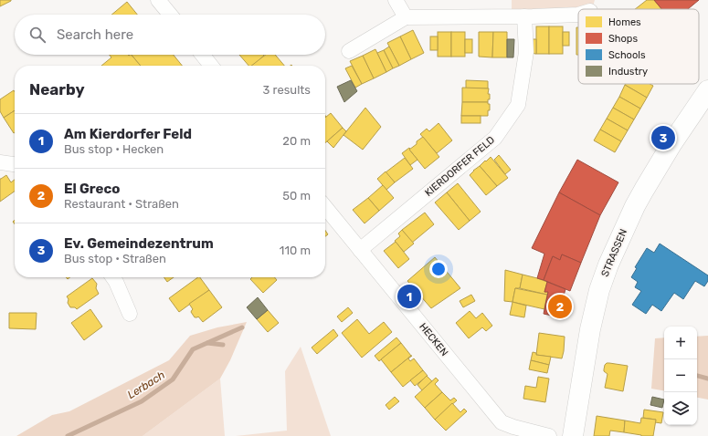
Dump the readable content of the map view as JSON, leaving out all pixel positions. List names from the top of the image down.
{
  "streets": {
    "main road": ["STRASSEN"],
    "street": ["KIERDORFER FELD", "HECKEN"]
  },
  "crossings": [
    ["KIERDORFER FELD", "HECKEN"]
  ],
  "water": ["Lerbach"],
  "legend": [
    "Homes",
    "Shops",
    "Schools",
    "Industry"
  ],
  "page": {
    "search": "Search here",
    "heading": ["Nearby", "3 results"],
    "list": [
      {
        "mark": "1",
        "name": "Am Kierdorfer Feld",
        "note": "Bus stop · Hecken",
        "value": "20 m"
      },
      {
        "mark": "2",
        "name": "El Greco",
        "note": "Restaurant · Straßen",
        "value": "50 m"
      },
      {
        "mark": "3",
        "name": "Ev. Gemeindezentrum",
        "note": "Bus stop · Straßen",
        "value": "110 m"
      }
    ],
    "pins": ["3", "1", "2"],
    "map_buttons": ["+", "−"]
  }
}
